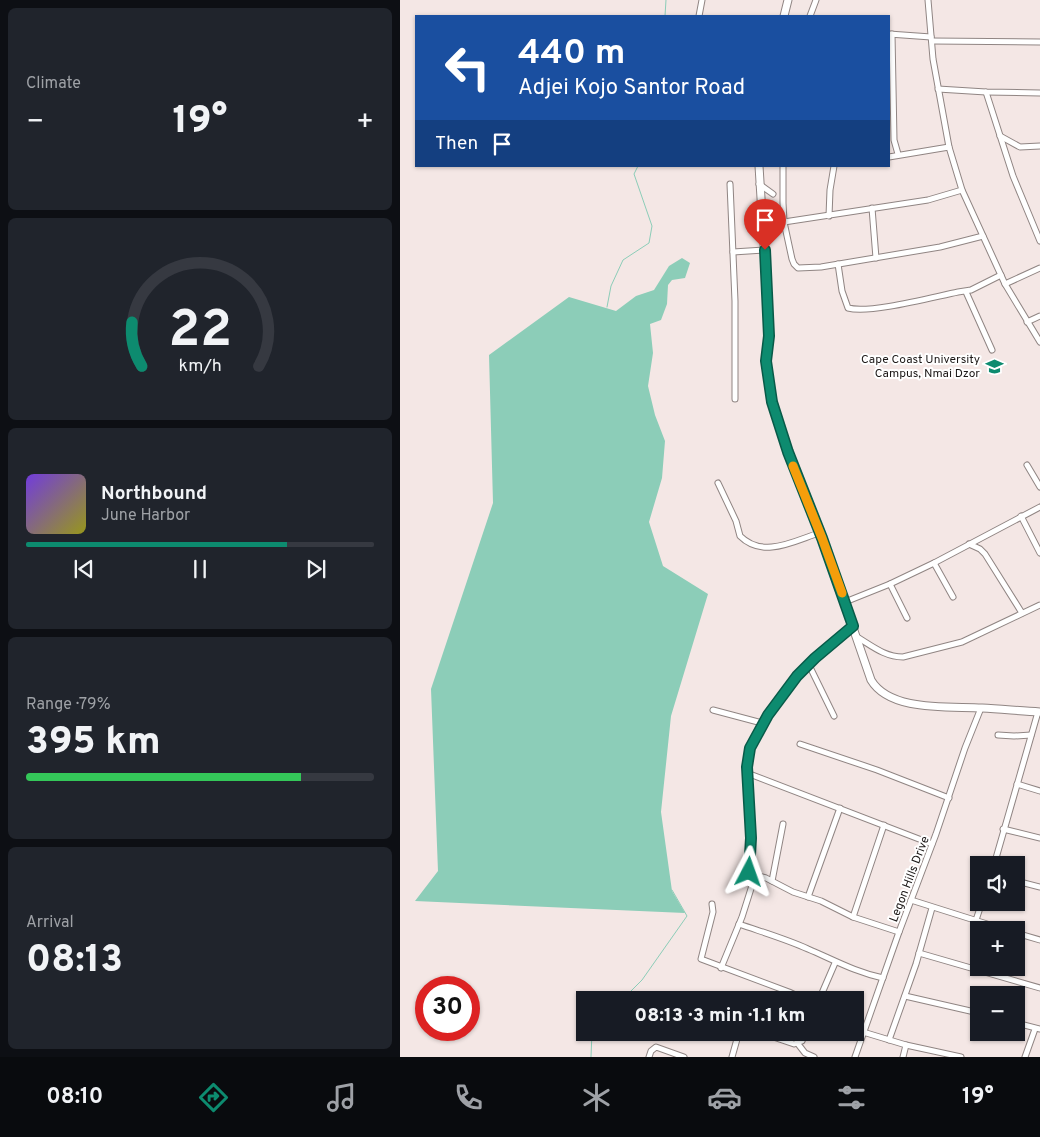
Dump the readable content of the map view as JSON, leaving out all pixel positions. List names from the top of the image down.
{
  "streets": {
    "street": ["Legon Hills Drive"]
  },
  "places": {
    "school or university": ["Cape Coast University Campus, Nmai Dzor"]
  },
  "page": {
    "tile": [
      "Climate",
      ["Range · 79%", "395 km"],
      ["Arrival", "08:13"]
    ],
    "turn": ["440 m", "Adjei Kojo Santor Road"],
    "heat": ["−", "19°", "+"],
    "then": "Then",
    "song": ["Northbound", "June Harbor"],
    "map_buttons": ["+", "−"],
    "limit": "30",
    "trip": "08:13 · 3 min · 1.1 km",
    "tabs": ["08:10", "19°"],
    "gauge": ["22", "km/h"]
  }
}
